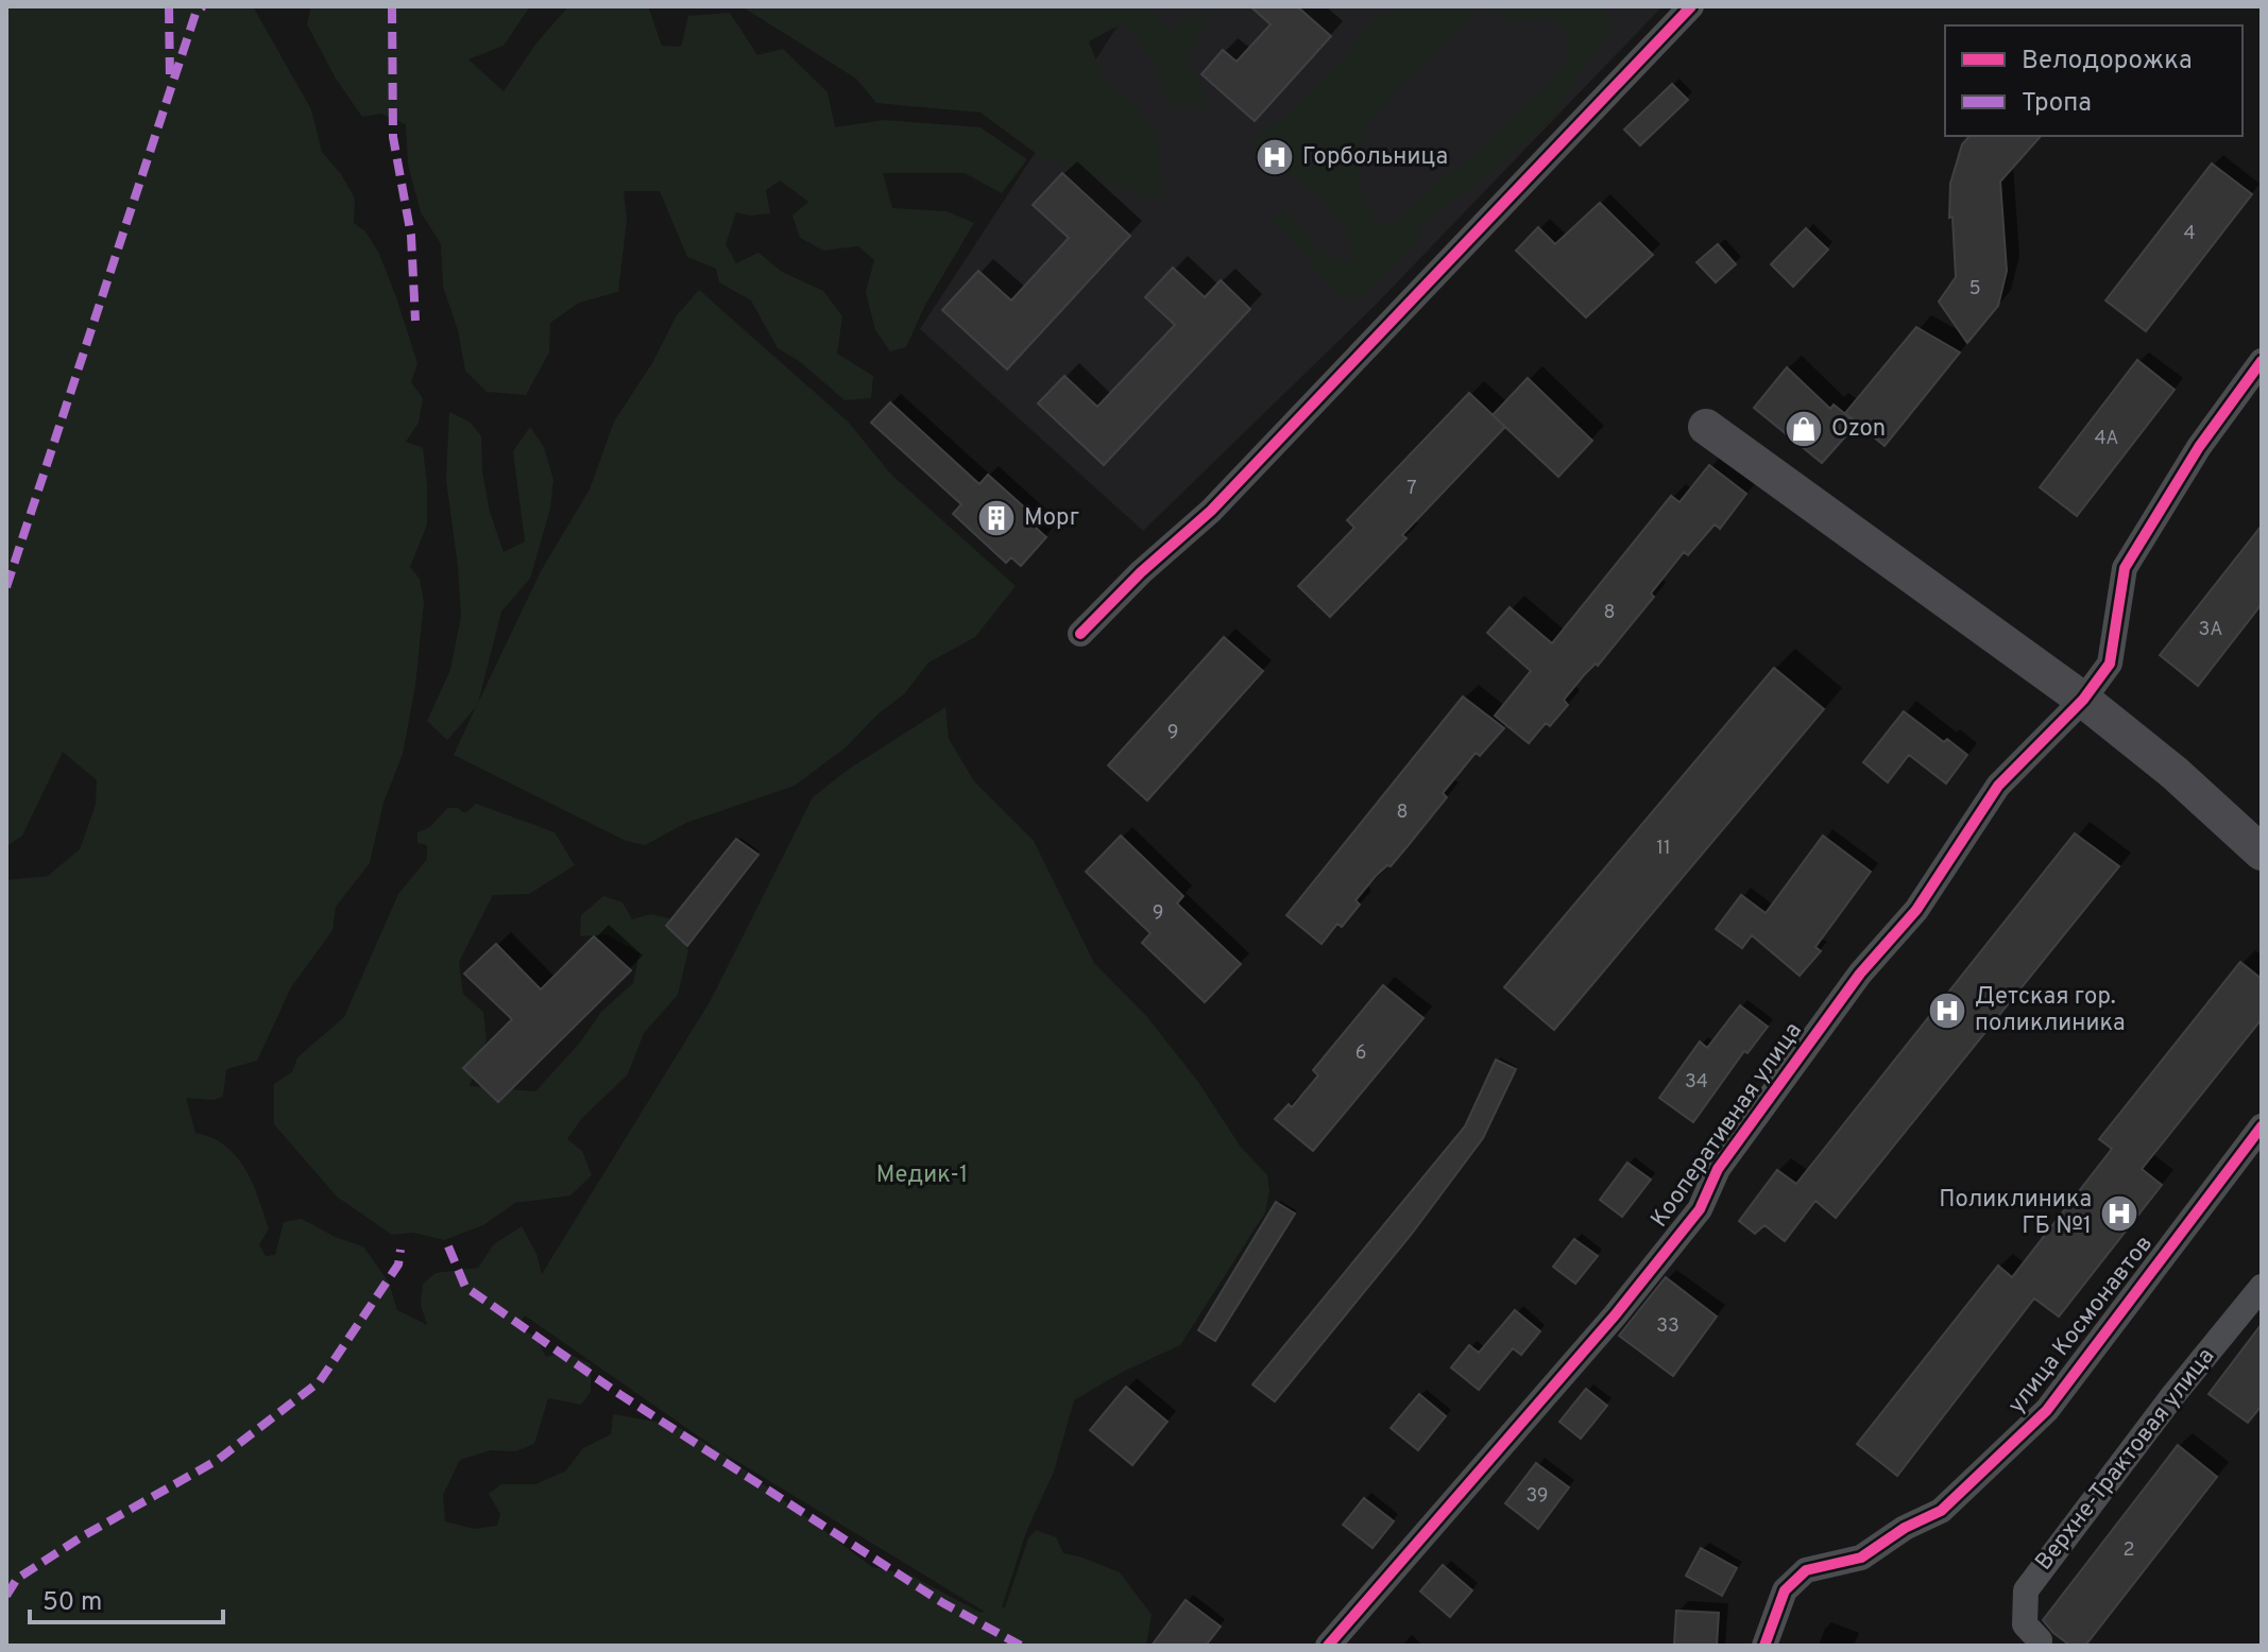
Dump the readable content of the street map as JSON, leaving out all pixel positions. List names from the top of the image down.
{
  "streets": {
    "street": ["Кооперативная улица", "улица Космонавтов", "Верхне-Трактовая улица"]
  },
  "parks": ["Медик-1"],
  "places": {
    "hospital": ["Горбольница", "Детская гор. поликлиника", "Поликлиника ГБ №1"],
    "shop": ["Ozon"],
    "building": ["Морг"]
  },
  "house_numbers": [
    "4",
    "5",
    "4А",
    "7",
    "8",
    "3А",
    "9",
    "8",
    "11",
    "9",
    "6",
    "34",
    "33",
    "39",
    "2"
  ],
  "legend": ["Велодорожка", "Тропа"],
  "scale_bar": "50 m"
}
